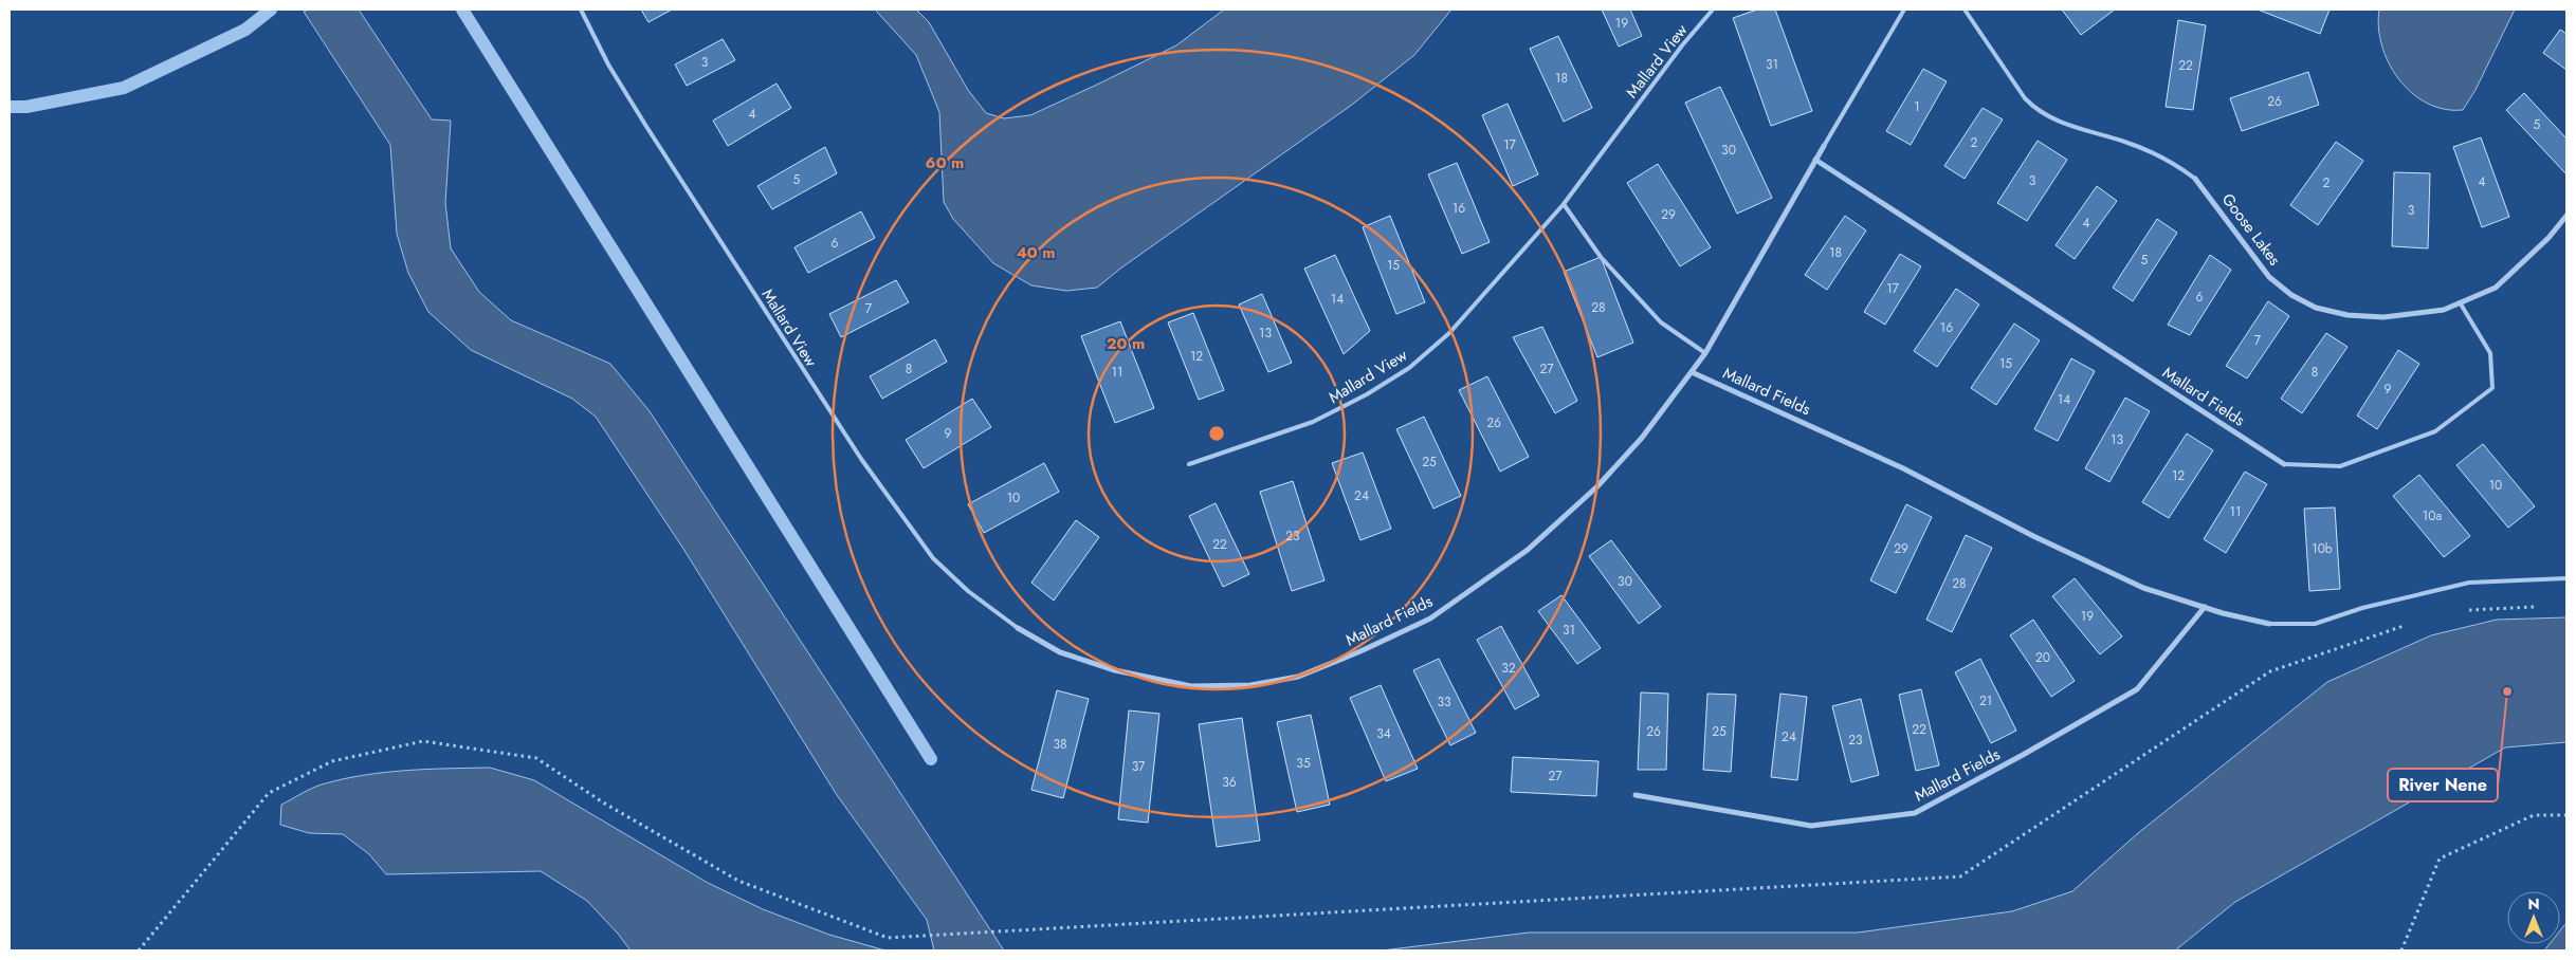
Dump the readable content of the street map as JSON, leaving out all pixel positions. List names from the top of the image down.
{
  "streets": {
    "street": ["Goose Lakes", "Mallard Fields"],
    "lane": ["Mallard View"]
  },
  "crossings": [
    ["Mallard View", "Mallard Fields"]
  ],
  "places": ["River Nene"],
  "house_numbers": [
    "19",
    "3",
    "31",
    "22",
    "18",
    "26",
    "1",
    "4",
    "5",
    "2",
    "17",
    "30",
    "5",
    "3",
    "4",
    "2",
    "16",
    "3",
    "29",
    "4",
    "6",
    "18",
    "5",
    "15",
    "17",
    "6",
    "14",
    "28",
    "7",
    "16",
    "13",
    "7",
    "12",
    "15",
    "8",
    "27",
    "11",
    "8",
    "9",
    "14",
    "26",
    "9",
    "13",
    "25",
    "12",
    "10",
    "24",
    "10",
    "11",
    "10a",
    "23",
    "22",
    "29",
    "10b",
    "30",
    "28",
    "19",
    "31",
    "20",
    "32",
    "21",
    "33",
    "22",
    "26",
    "25",
    "34",
    "24",
    "23",
    "38",
    "35",
    "37",
    "27",
    "36"
  ],
  "north": "top",
  "rings": ["60 m", "40 m", "20 m"]
}
